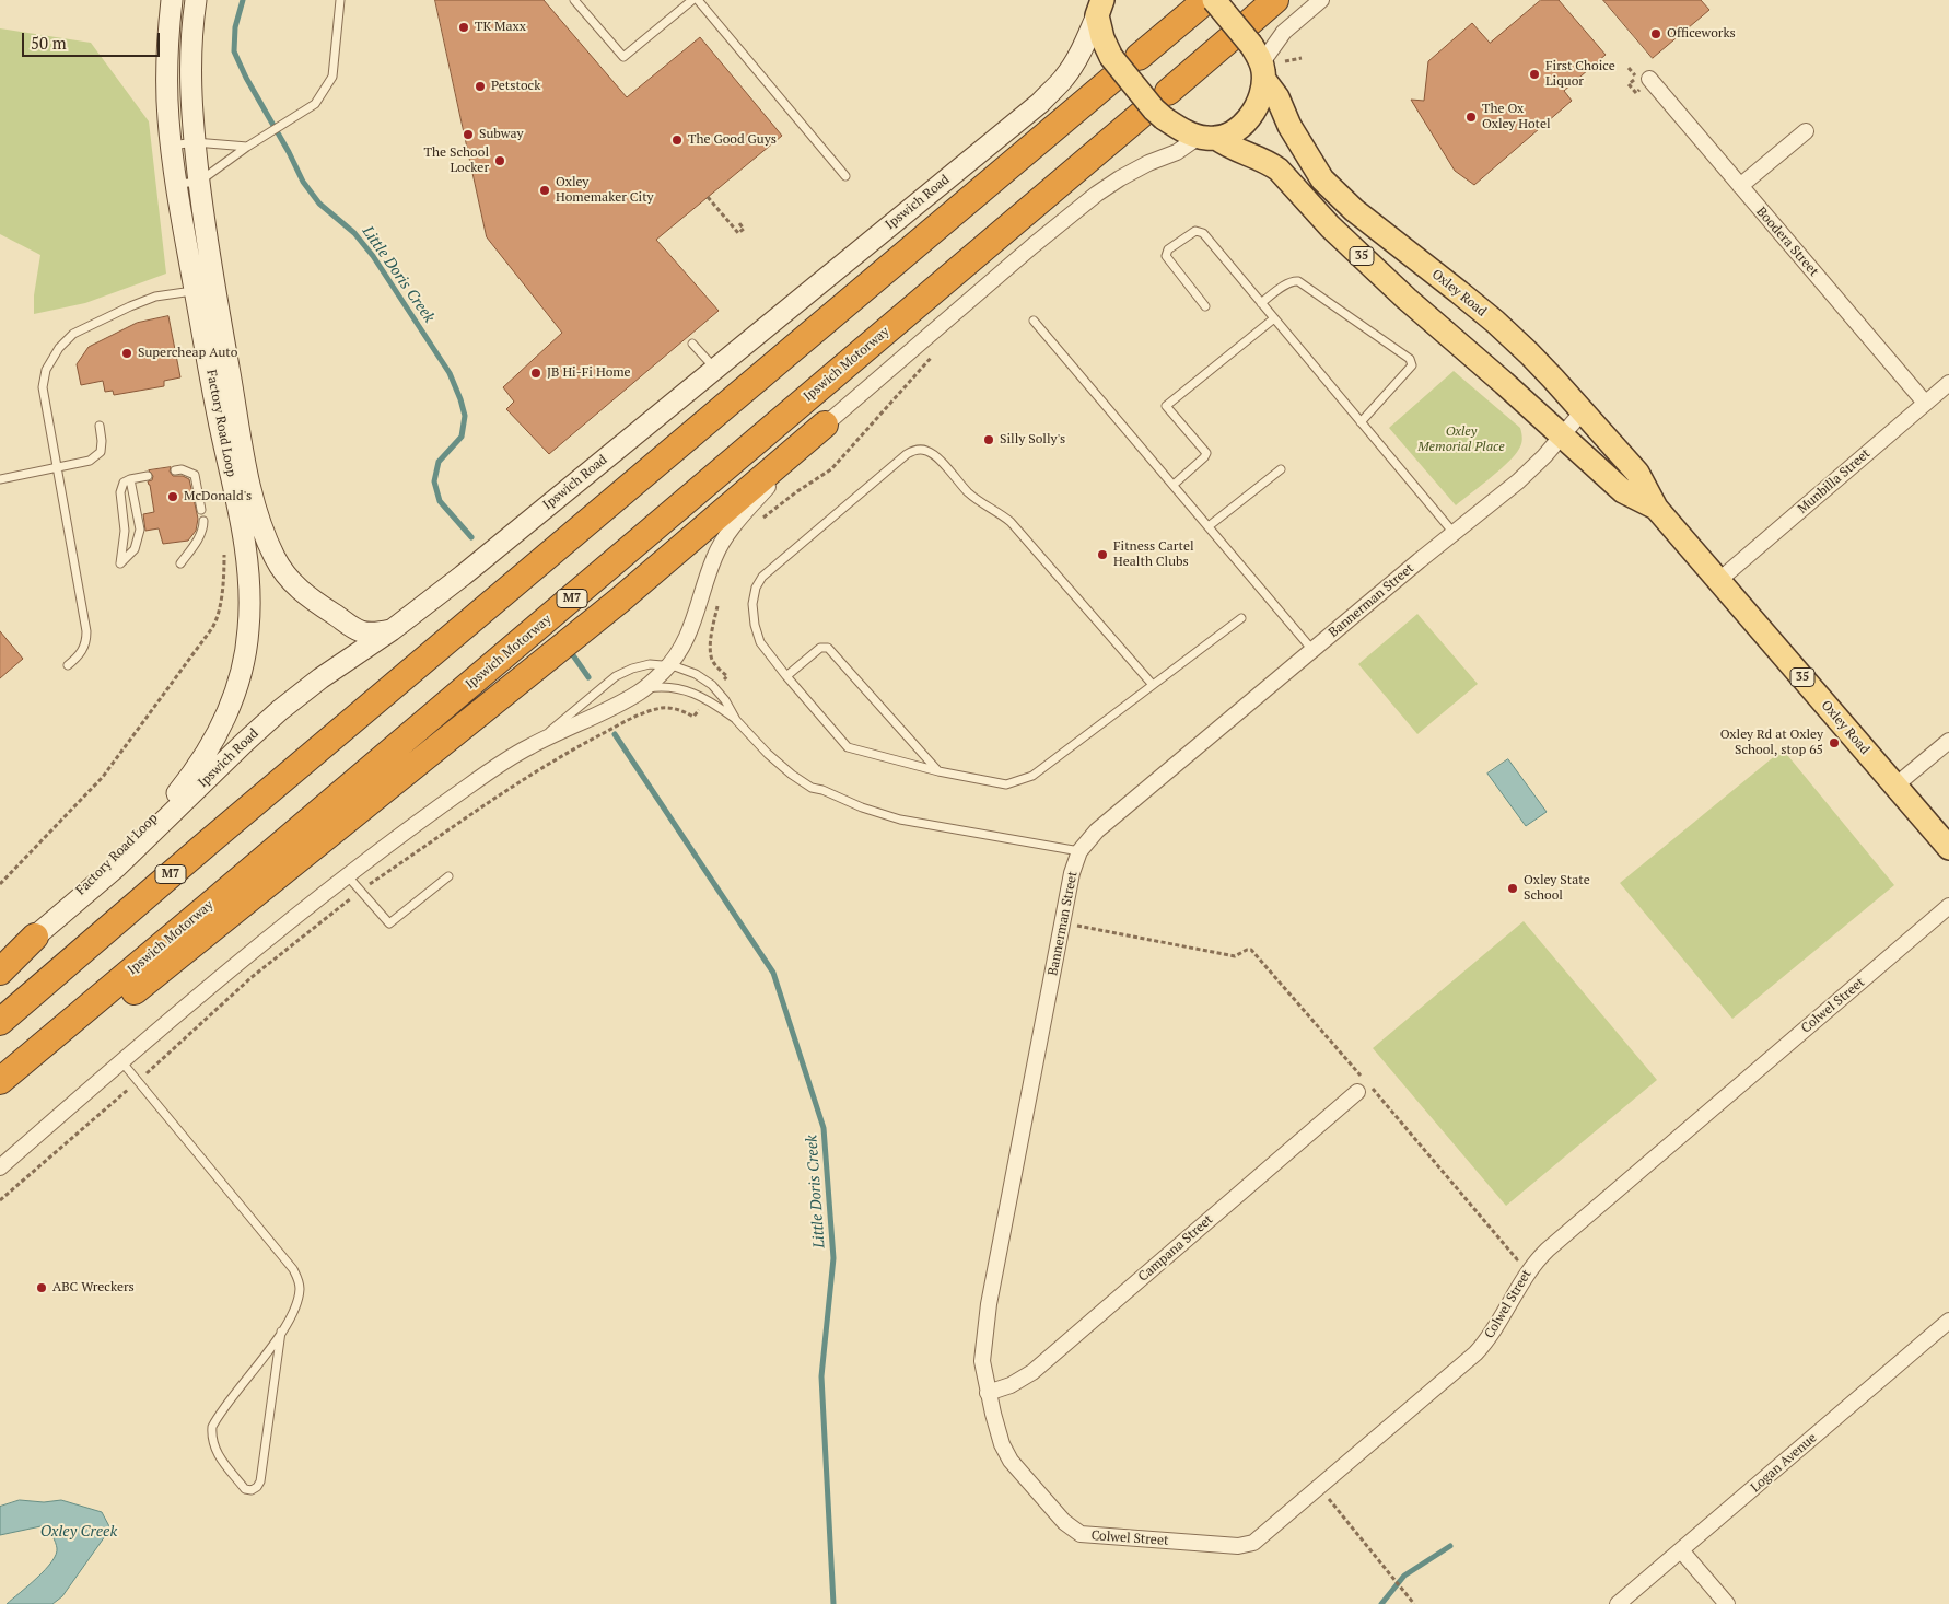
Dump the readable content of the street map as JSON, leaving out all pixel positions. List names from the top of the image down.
{
  "streets": {
    "highway": ["Ipswich Motorway", "M7"],
    "main road": [
      "Ipswich Road",
      "35",
      "Oxley Road",
      "Factory Road Loop"
    ],
    "street": [
      "Boodera Street",
      "Munbilla Street",
      "Bannerman Street",
      "Colwel Street",
      "Campana Street",
      "Logan Avenue"
    ]
  },
  "crossings": [
    ["Ipswich Road", "35"],
    ["Ipswich Road", "Factory Road Loop"],
    ["Boodera Street", "Munbilla Street"],
    ["35", "Oxley Road"],
    ["35", "Ipswich Motorway"],
    ["35", "M7"],
    ["Oxley Road", "Munbilla Street"],
    ["Oxley Road", "Bannerman Street"],
    ["Bannerman Street", "Colwel Street"],
    ["Bannerman Street", "Campana Street"]
  ],
  "water": ["Little Doris Creek", "Oxley Creek"],
  "parks": ["Oxley Memorial Place"],
  "places": [
    "TK Maxx",
    "Officeworks",
    "First Choice Liquor",
    "Petstock",
    "The Ox Oxley Hotel",
    "Subway",
    "The Good Guys",
    "The School Locker",
    "Oxley Homemaker City",
    "Supercheap Auto",
    "JB Hi-Fi Home",
    "Silly Solly's",
    "McDonald's",
    "Fitness Cartel Health Clubs",
    "Oxley Rd at Oxley School, stop 65",
    "Oxley State School",
    "ABC Wreckers"
  ],
  "scale_bar": "50 m"
}
